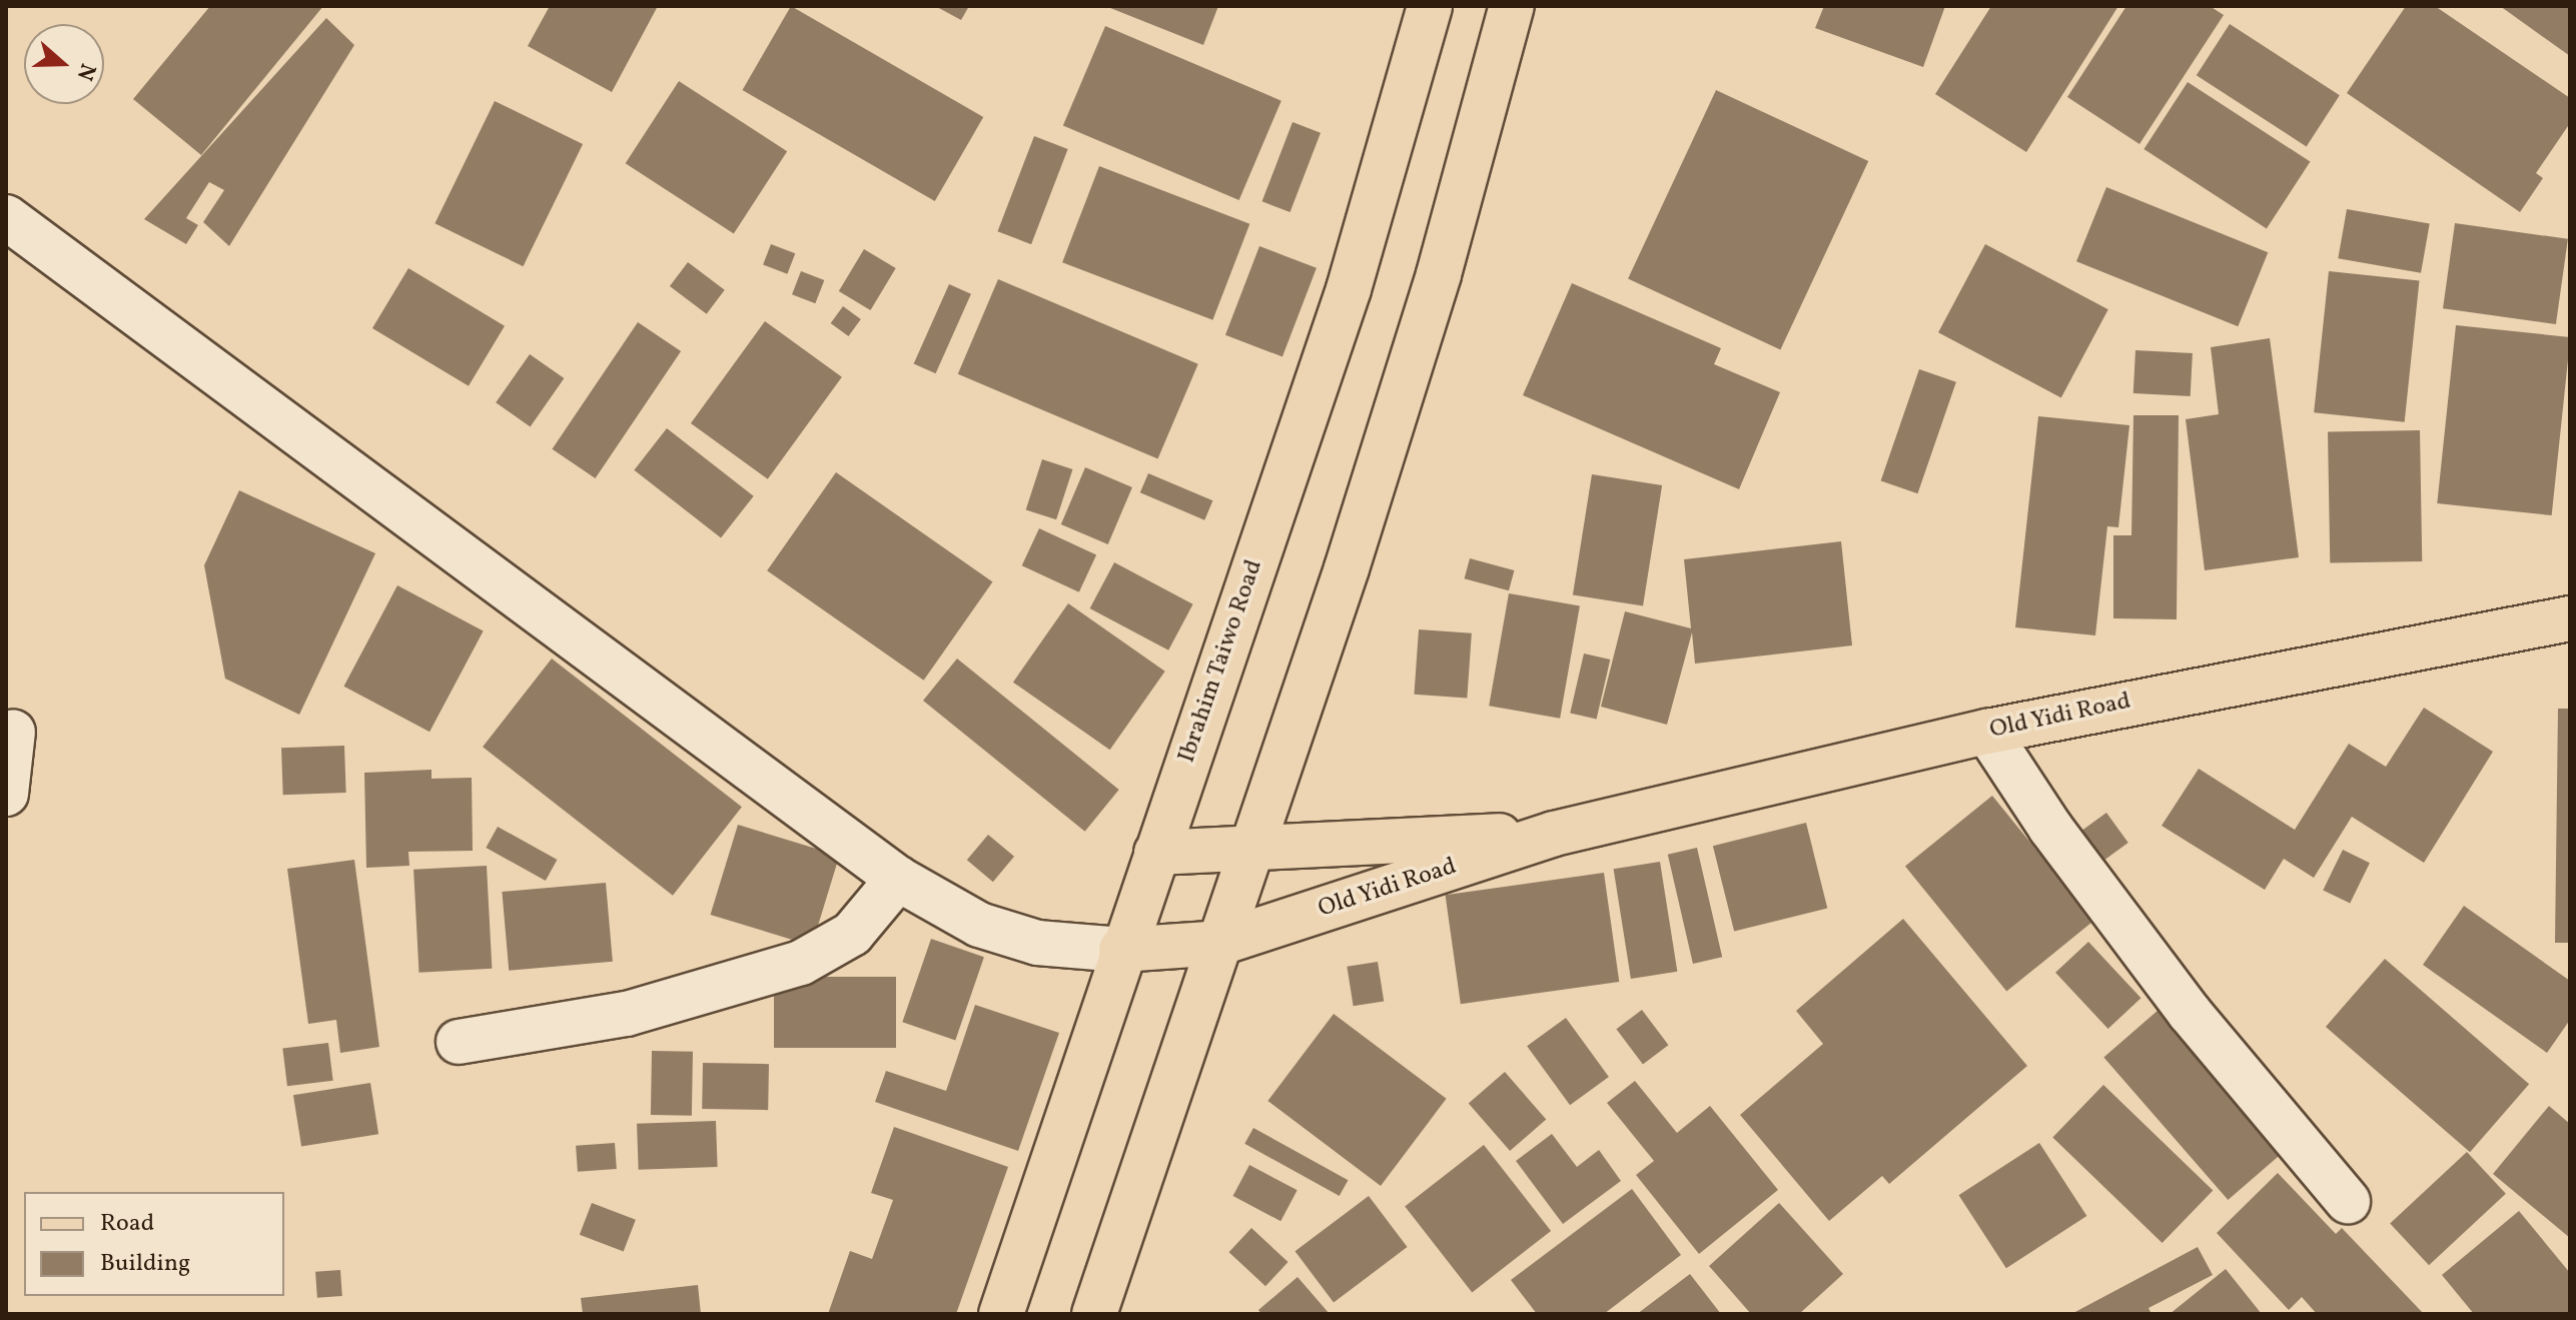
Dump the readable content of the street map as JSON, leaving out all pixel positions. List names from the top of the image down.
{
  "streets": {
    "main road": ["Ibrahim Taiwo Road", "Old Yidi Road"]
  },
  "crossings": [
    ["Ibrahim Taiwo Road", "Old Yidi Road"]
  ],
  "legend": ["Road", "Building"],
  "north": "right"
}
